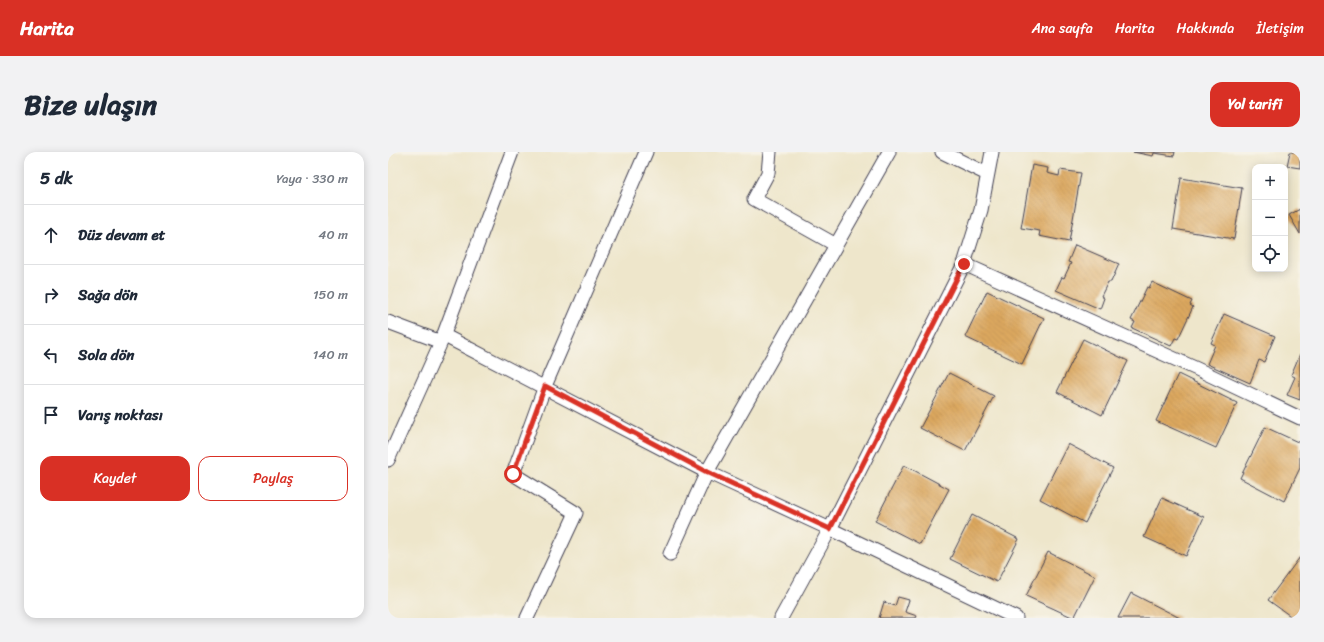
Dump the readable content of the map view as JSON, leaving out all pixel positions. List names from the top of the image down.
{
  "page": {
    "header": "Harita",
    "nav": [
      "Ana sayfa",
      "Harita",
      "Hakkında",
      "İletişim"
    ],
    "title": "Bize ulaşın",
    "buttons": [
      "Yol tarifi",
      ["Kaydet", "Paylaş"]
    ],
    "heading": ["5 dk", "Yaya · 330 m"],
    "map_buttons": ["+", "−"],
    "list": [
      ["Düz devam et", "40 m"],
      ["Sağa dön", "150 m"],
      ["Sola dön", "140 m"],
      "Varış noktası"
    ]
  }
}
